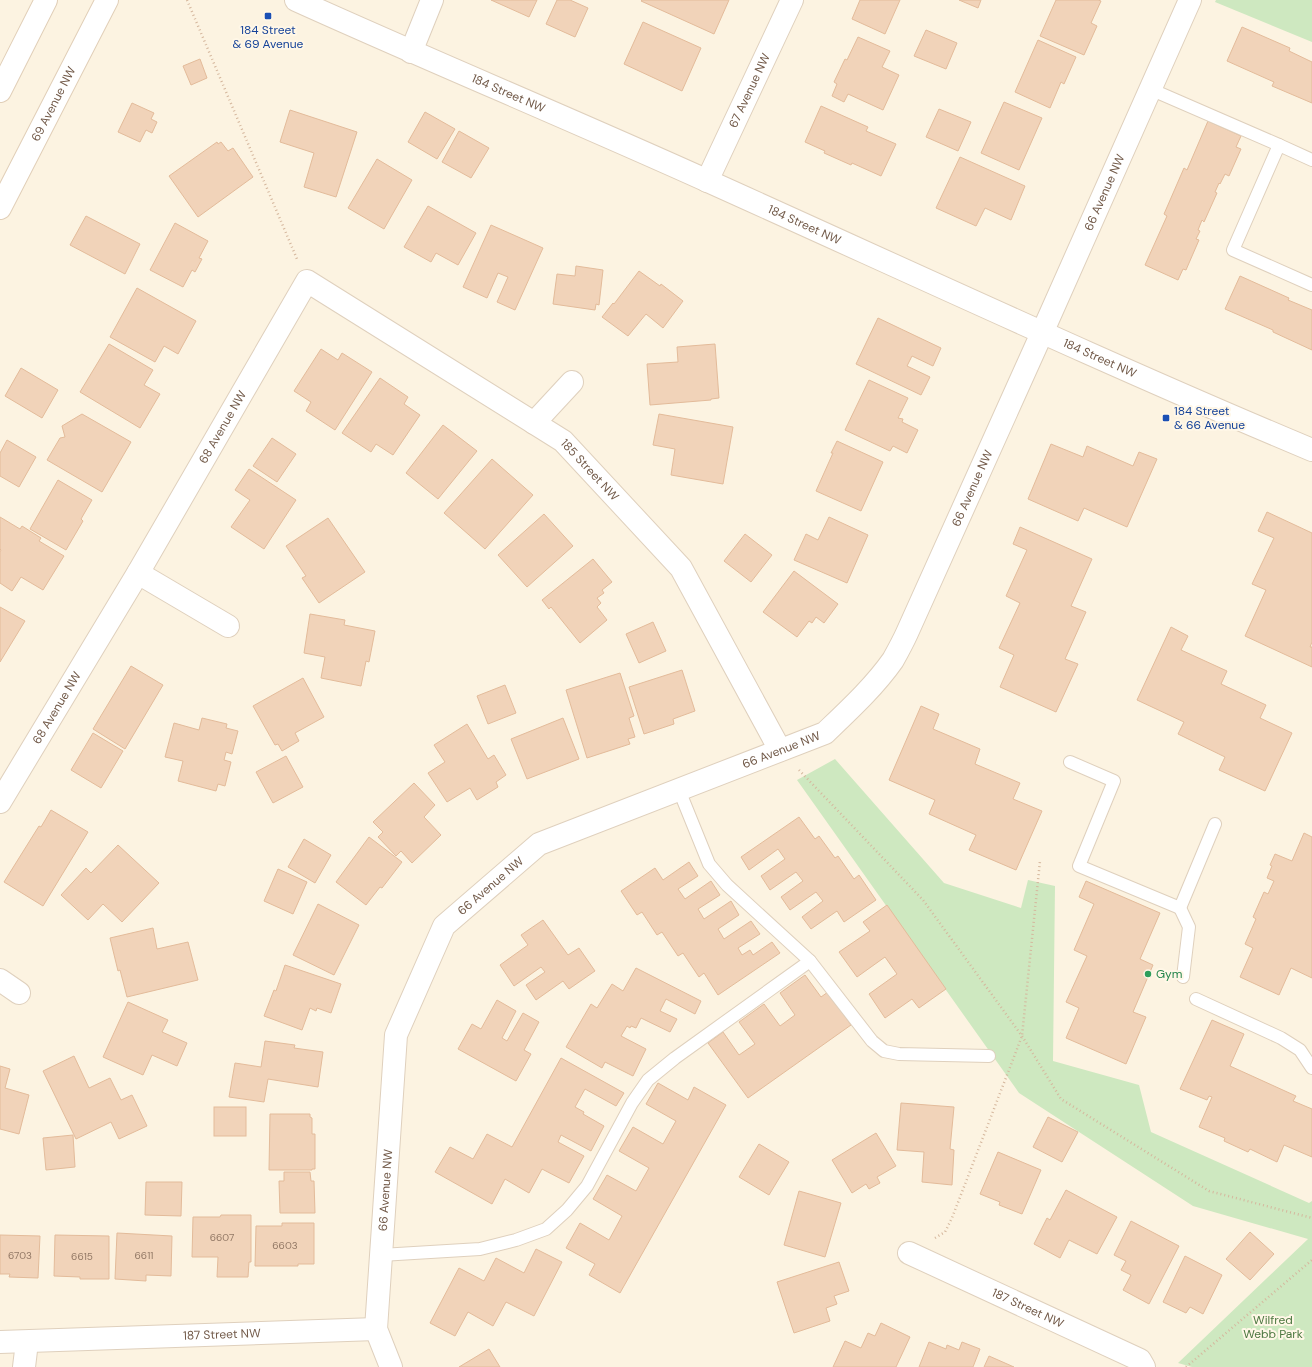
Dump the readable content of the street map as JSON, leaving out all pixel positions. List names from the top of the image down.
{
  "streets": {
    "street": [
      "67 Avenue NW",
      "184 Street NW",
      "69 Avenue NW",
      "66 Avenue NW",
      "68 Avenue NW",
      "185 Street NW",
      "187 Street NW"
    ]
  },
  "crossings": [
    ["67 Avenue NW", "184 Street NW"],
    ["184 Street NW", "66 Avenue NW"],
    ["66 Avenue NW", "185 Street NW"],
    ["66 Avenue NW", "187 Street NW"],
    ["68 Avenue NW", "185 Street NW"]
  ],
  "parks": ["Wilfred Webb Park"],
  "places": {
    "transit": ["184 Street & 69 Avenue", "184 Street & 66 Avenue"],
    "other": ["Gym"]
  },
  "house_numbers": [
    "6607",
    "6603",
    "6703",
    "6611",
    "6615"
  ]
}
